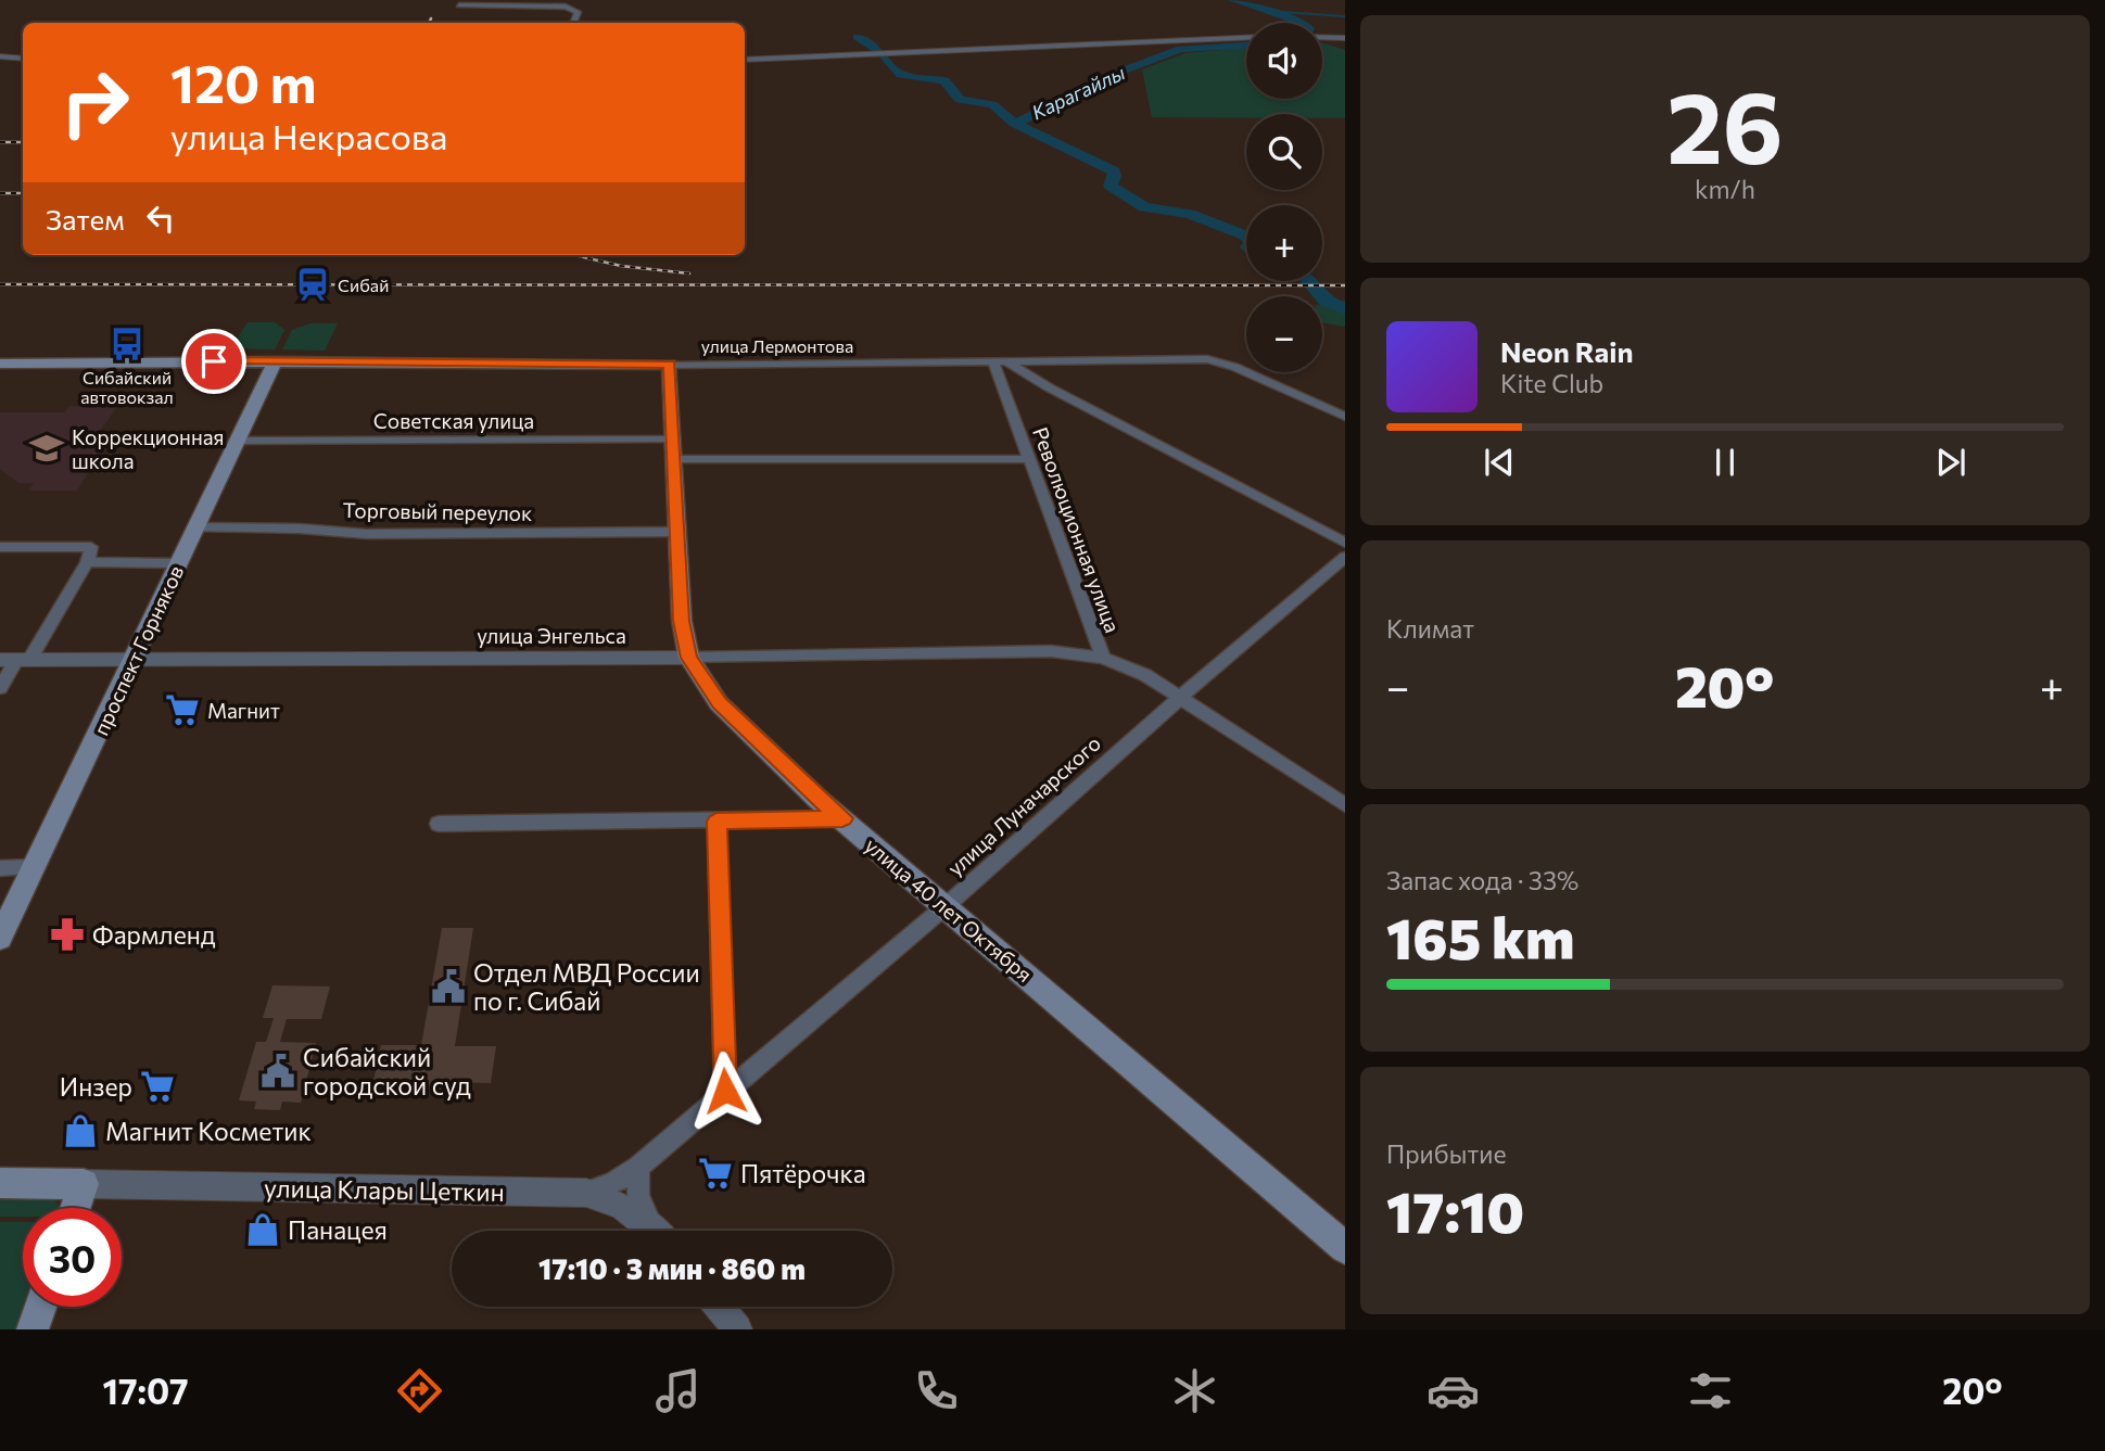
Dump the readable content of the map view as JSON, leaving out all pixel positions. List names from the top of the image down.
{
  "streets": {
    "main road": ["улица Лермонтова", "проспект Горняков", "улица 40 лет Октября"],
    "street": [
      "Советская улица",
      "Торговый переулок",
      "Революционная улица",
      "улица Энгельса",
      "улица Луначарского",
      "улица Клары Цеткин"
    ]
  },
  "crossings": [
    ["улица Лермонтова", "Революционная улица"],
    ["улица Лермонтова", "проспект Горняков"],
    ["улица Лермонтова", "улица 40 лет Октября"],
    ["Советская улица", "Революционная улица"],
    ["Советская улица", "проспект Горняков"],
    ["Советская улица", "улица 40 лет Октября"],
    ["Торговый переулок", "проспект Горняков"],
    ["Торговый переулок", "улица 40 лет Октября"],
    ["Революционная улица", "улица Энгельса"],
    ["Революционная улица", "улица Луначарского"],
    ["улица Энгельса", "проспект Горняков"],
    ["улица Энгельса", "улица 40 лет Октября"],
    ["улица Луначарского", "улица 40 лет Октября"],
    ["улица Луначарского", "улица Клары Цеткин"]
  ],
  "water": ["Карагайлы"],
  "places": {
    "station": ["Сибай"],
    "bus stop": ["Сибайский автовокзал"],
    "school or university": ["Коррекционная школа"],
    "supermarket": ["Магнит", "Инзер", "Пятёрочка"],
    "pharmacy": ["Фармленд"],
    "public building": ["Отдел МВД России по г. Сибай", "Сибайский городской суд"],
    "shop": ["Магнит Косметик", "Панацея"]
  },
  "page": {
    "tile": [
      ["26", "km/h"],
      "Климат",
      ["Запас хода · 33%", "165 km"],
      ["Прибытие", "17:10"]
    ],
    "map_buttons": ["+", "−"],
    "turn": ["120 m", "улица Некрасова"],
    "then": "Затем",
    "song": ["Neon Rain", "Kite Club"],
    "heat": ["−", "20°", "+"],
    "limit": "30",
    "trip": "17:10 · 3 мин · 860 m",
    "tabs": ["17:07", "20°"]
  }
}
